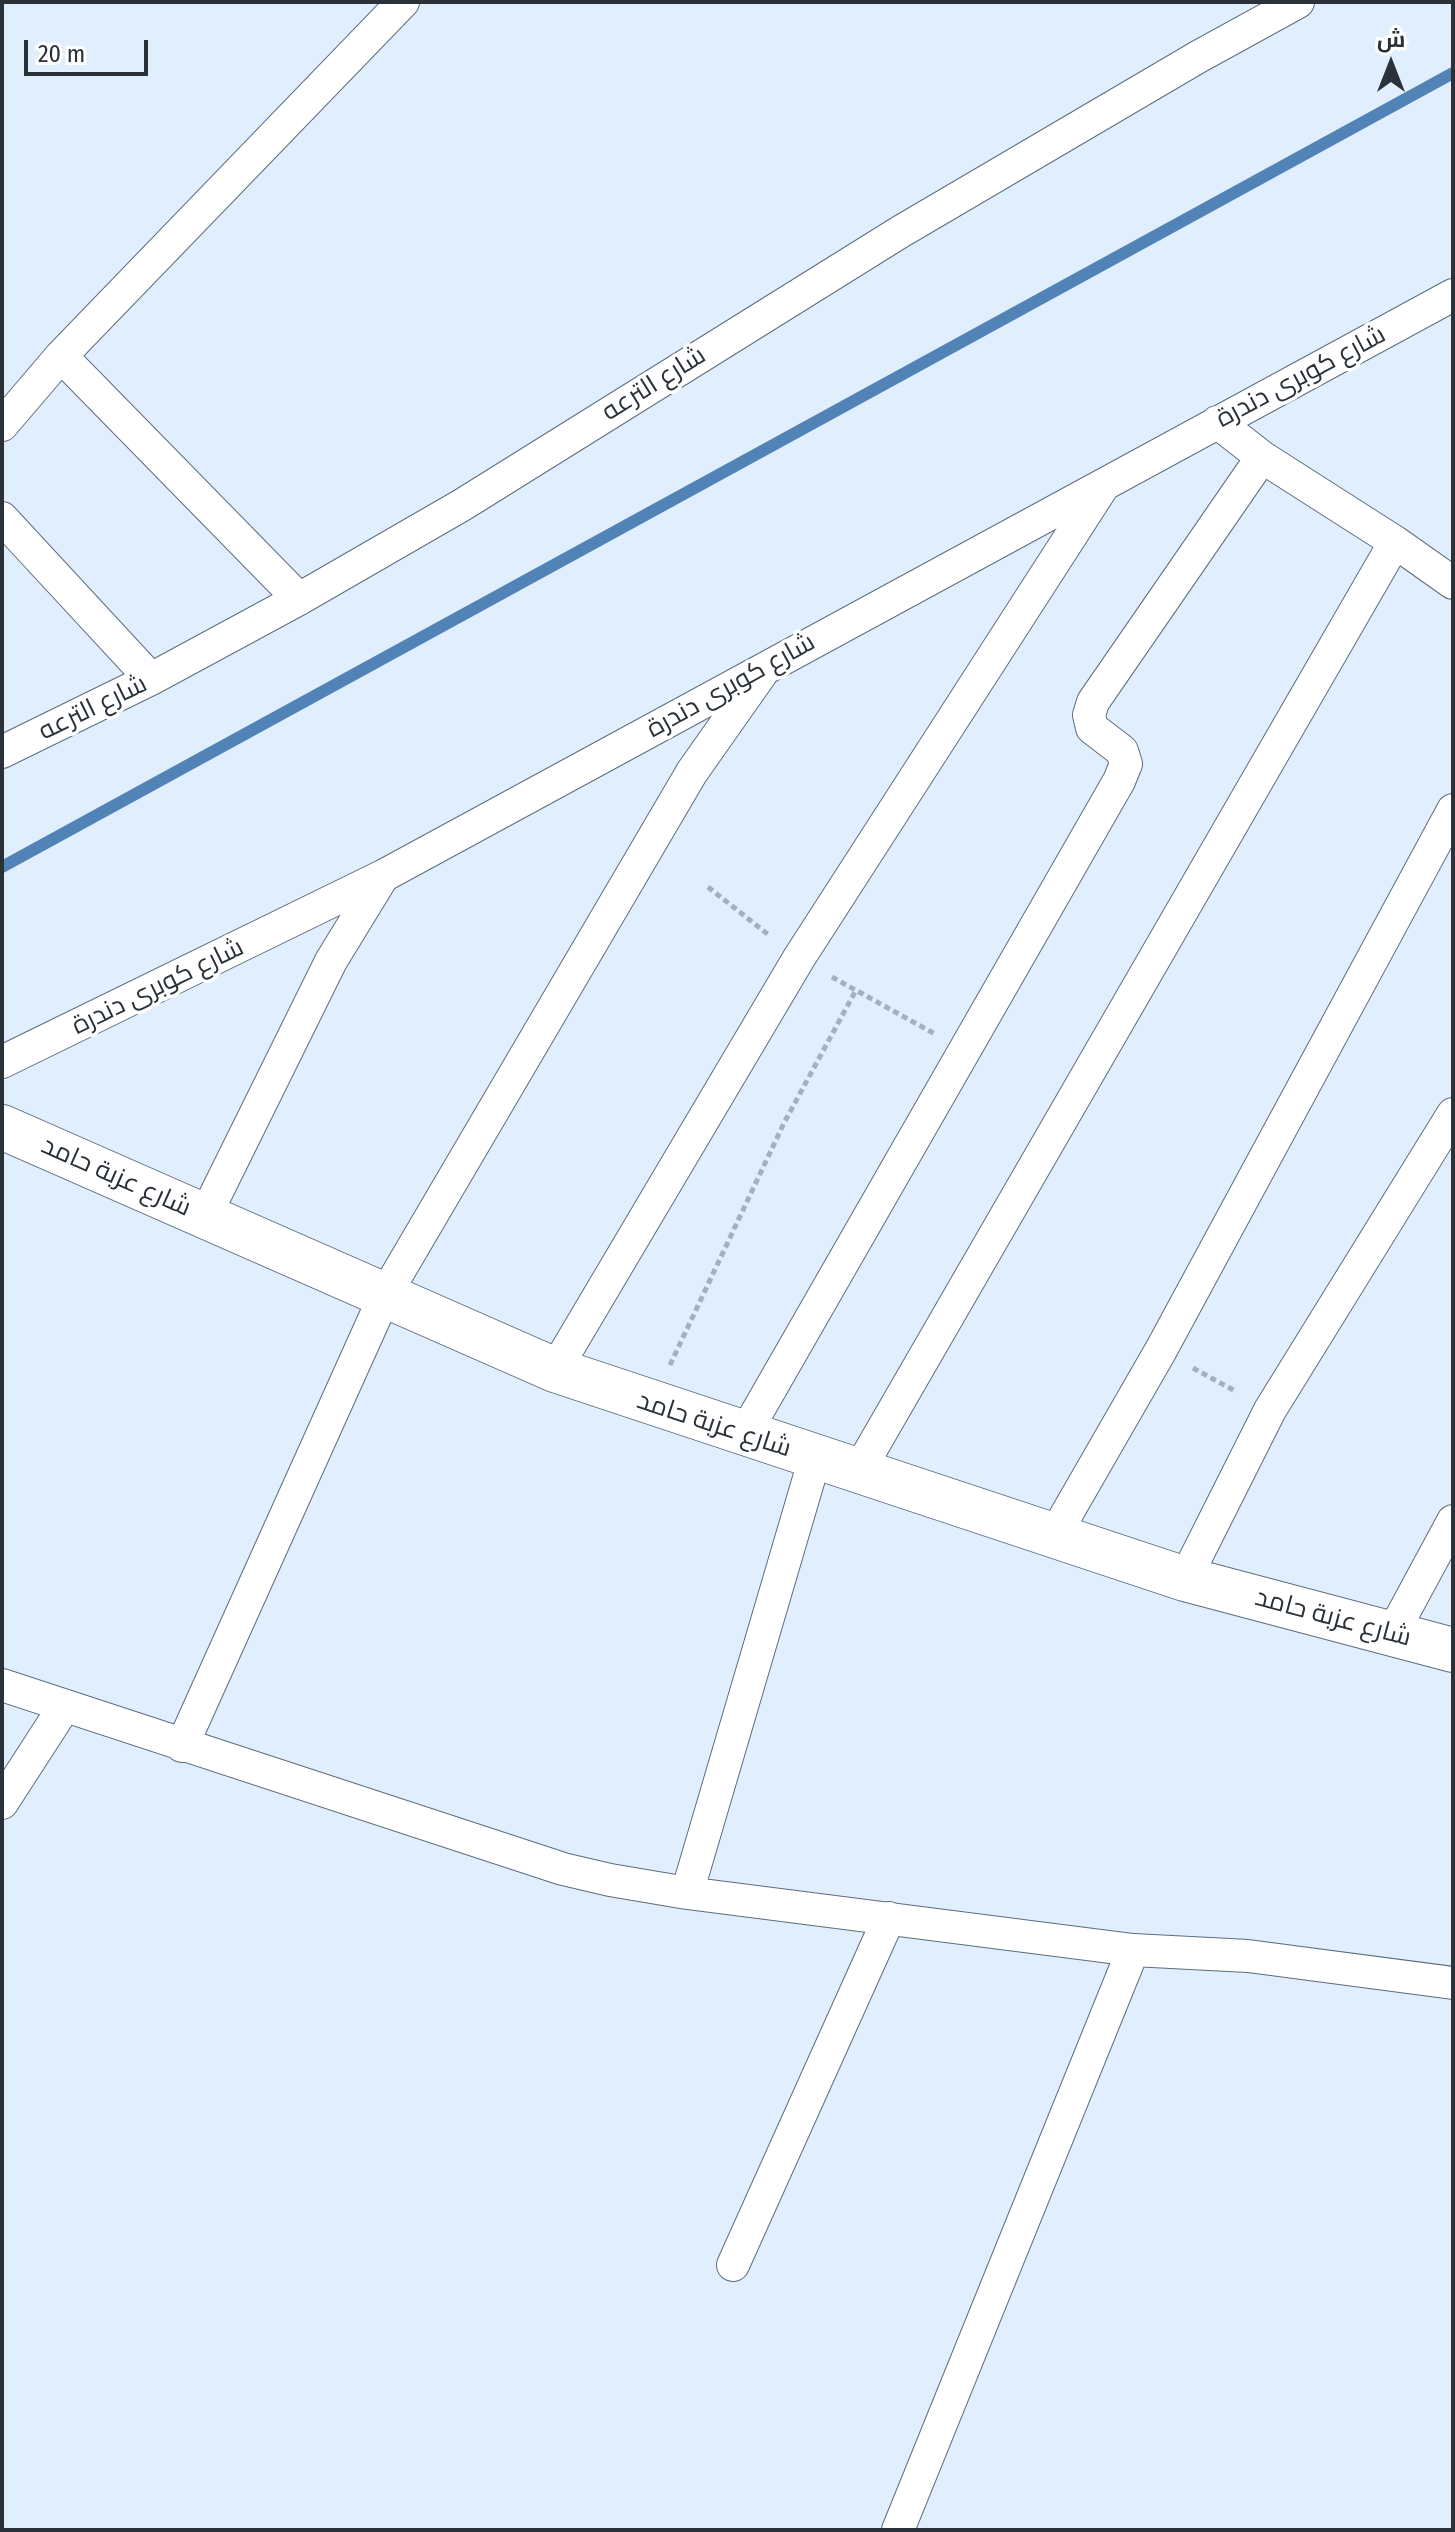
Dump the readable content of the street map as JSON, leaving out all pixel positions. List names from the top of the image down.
{
  "streets": {
    "street": ["شارع كوبرى دندرة", "شارع الترعه", "شارع عزبة حامد"]
  },
  "scale_bar": "20 m",
  "north": "top"
}
